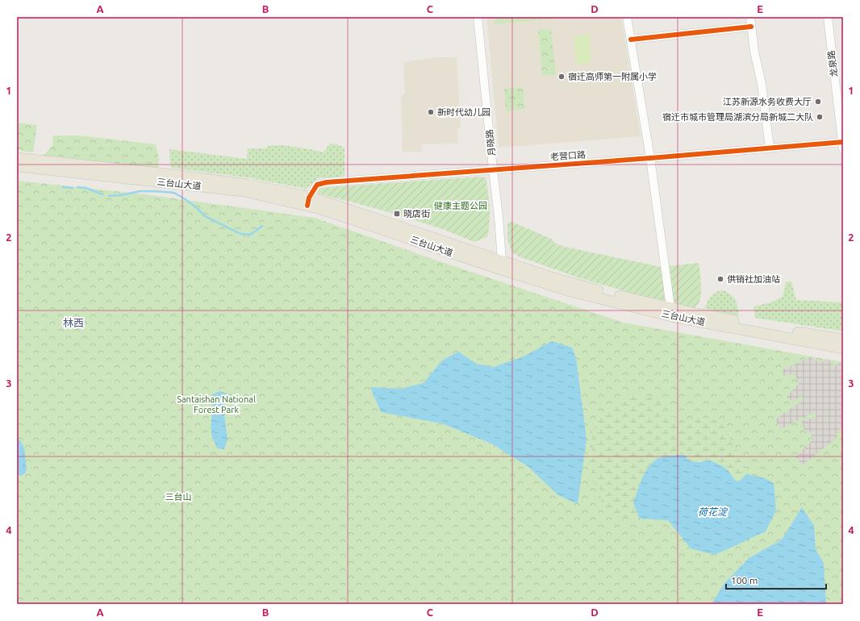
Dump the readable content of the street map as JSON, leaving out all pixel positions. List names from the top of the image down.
{
  "streets": {
    "main road": ["三台山大道"],
    "street": ["龙泉路", "月晓路", "老营口路"]
  },
  "crossings": [
    ["龙泉路", "老营口路"],
    ["月晓路", "老营口路"],
    ["月晓路", "三台山大道"],
    ["老营口路", "三台山大道"]
  ],
  "districts": ["林西"],
  "water": ["荷花淀"],
  "parks": ["健康主题公园", "Santaishan National Forest Park", "三台山"],
  "places": {
    "other": [
      "宿迁高师第一附属小学",
      "江苏新源水务收费大厅",
      "新时代幼儿园",
      "宿迁市城市管理局湖滨分局新城二大队",
      "供销社加油站"
    ],
    "transit": ["晓店街"]
  },
  "scale_bar": "100 m",
  "grid": {
    "columns": [
      "A",
      "B",
      "C",
      "D",
      "E"
    ],
    "rows": [
      "1",
      "2",
      "3",
      "4"
    ]
  }
}
